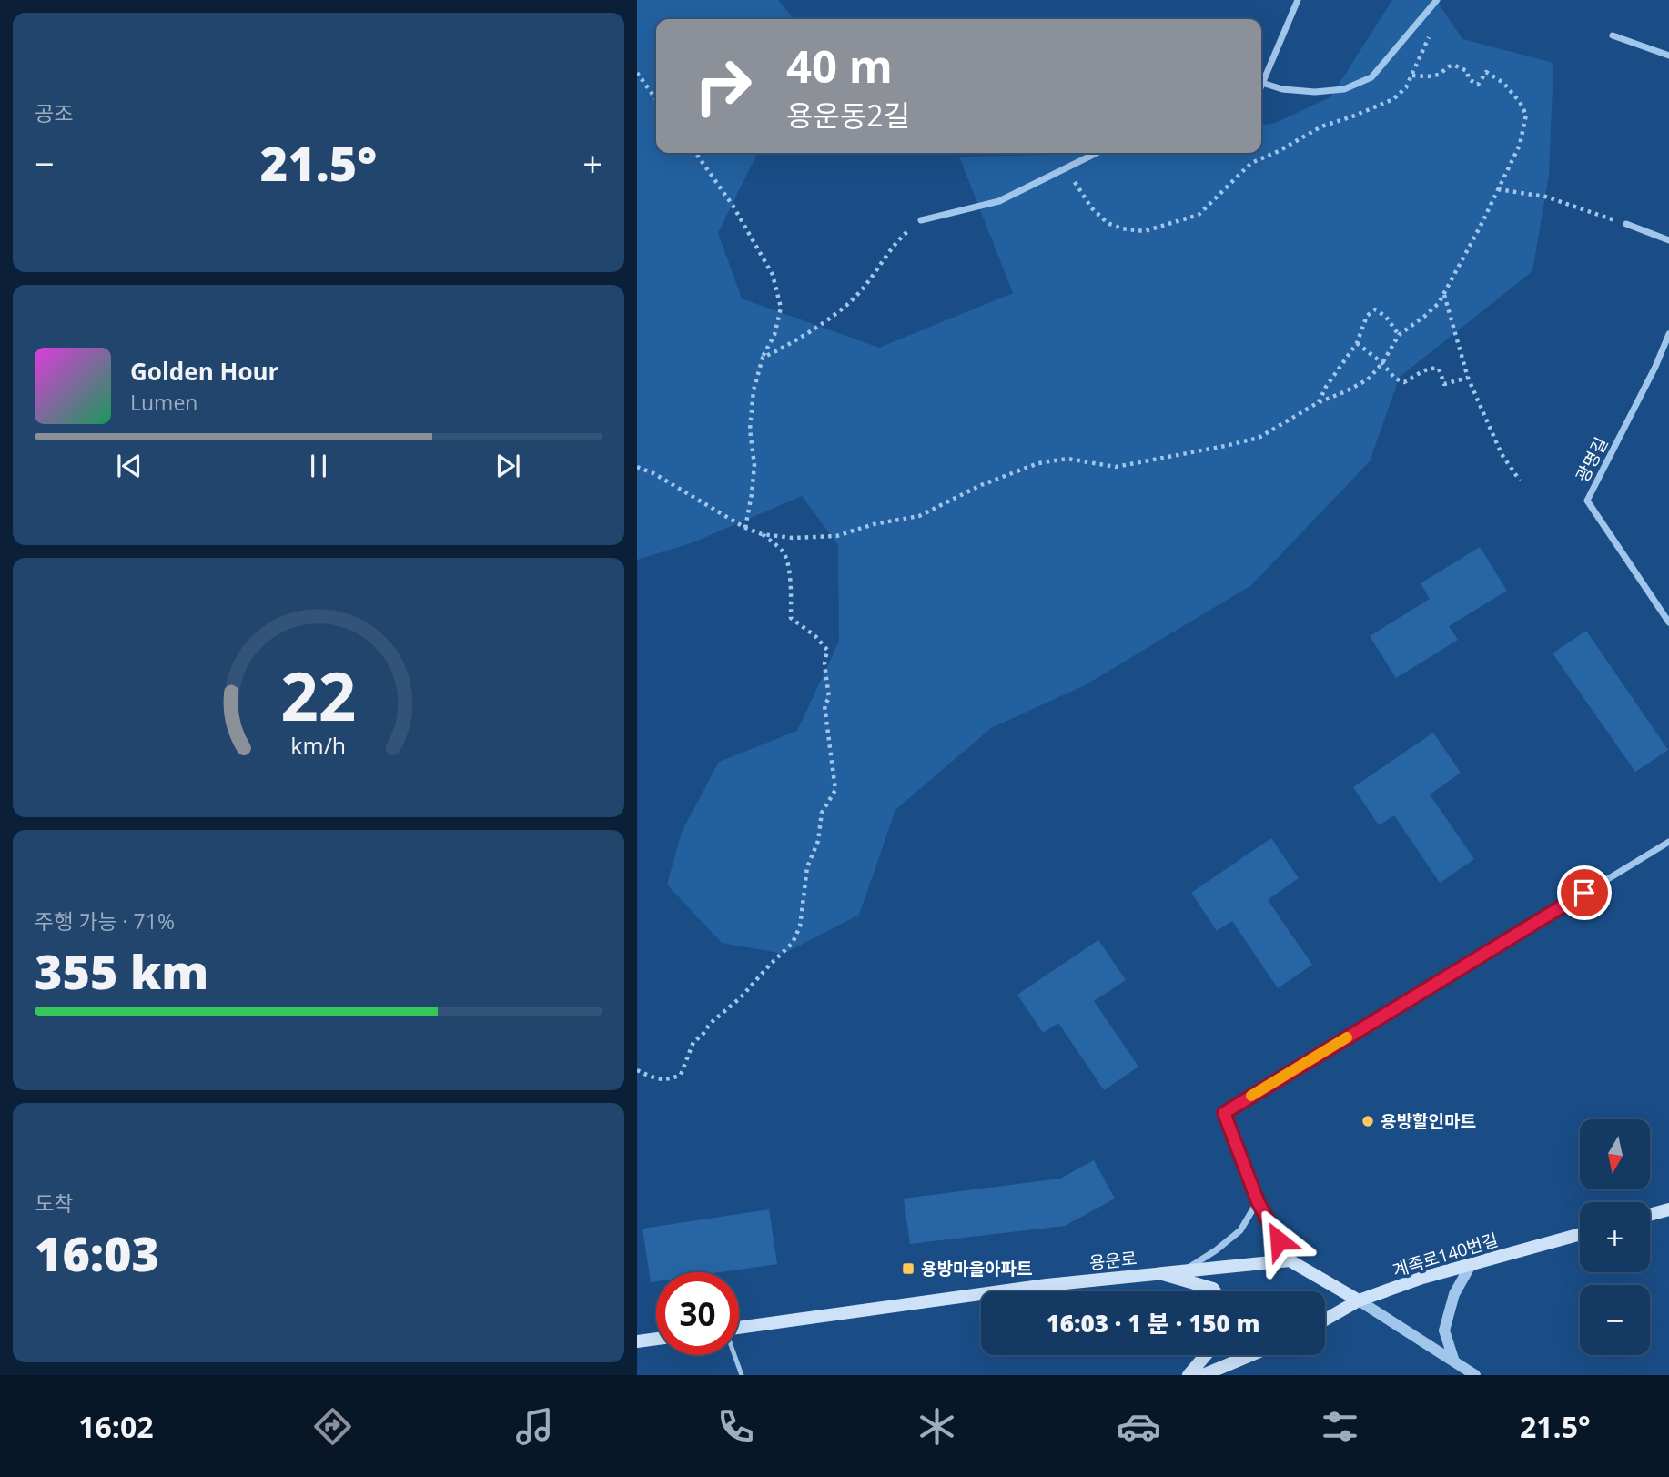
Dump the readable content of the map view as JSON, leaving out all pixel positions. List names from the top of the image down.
{
  "streets": {
    "main road": ["계족로140번길", "용운로"],
    "street": ["광명길"]
  },
  "places": {
    "other": ["용방할인마트"],
    "transit": ["용방마을아파트"]
  },
  "north": "bottom",
  "page": {
    "tile": [
      "공조",
      ["주행 가능 · 71%", "355 km"],
      ["도착", "16:03"]
    ],
    "turn": ["40 m", "용운동2길"],
    "heat": ["−", "21.5°", "+"],
    "song": ["Golden Hour", "Lumen"],
    "map_buttons": ["+", "−"],
    "limit": "30",
    "trip": "16:03 · 1 분 · 150 m",
    "tabs": ["16:02", "21.5°"],
    "gauge": ["22", "km/h"]
  }
}
